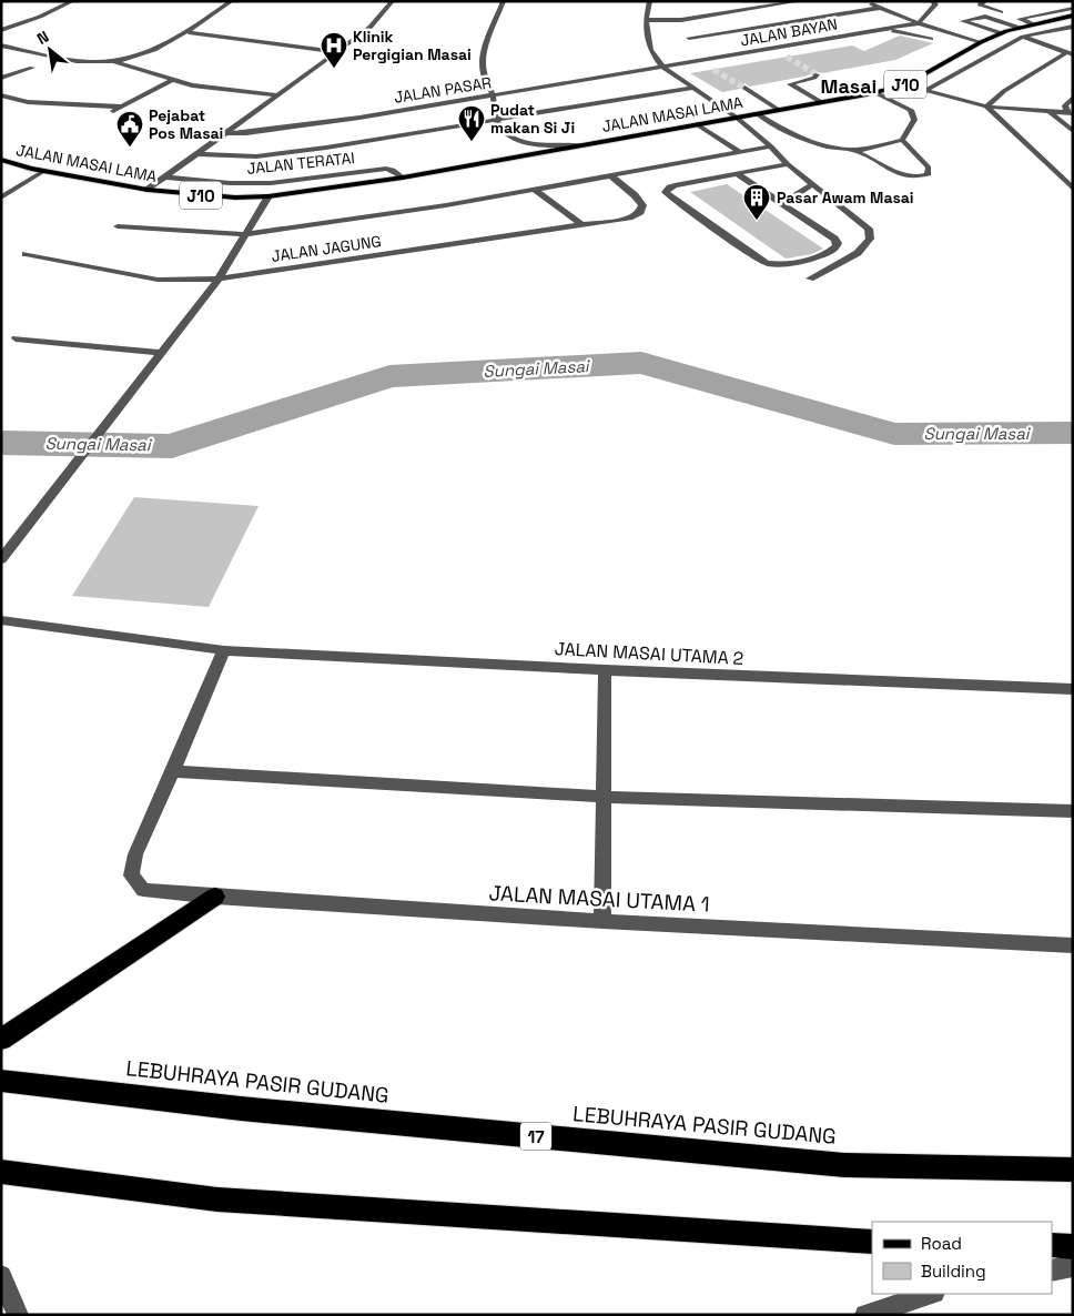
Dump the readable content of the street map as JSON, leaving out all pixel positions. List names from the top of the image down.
{
  "streets": {
    "highway": ["LEBUHRAYA PASIR GUDANG", "17"],
    "main road": ["J10", "JALAN MASAI LAMA"],
    "street": [
      "JALAN BAYAN",
      "JALAN PASAR",
      "JALAN TERATAI",
      "JALAN JAGUNG",
      "JALAN MASAI UTAMA 2",
      "JALAN MASAI UTAMA 1"
    ]
  },
  "crossings": [
    ["JALAN BAYAN", "JALAN PASAR"],
    ["JALAN MASAI LAMA", "JALAN TERATAI"]
  ],
  "districts": ["Masai"],
  "water": ["Sungai Masai"],
  "places": {
    "hospital": ["Klinik Pergigian Masai"],
    "restaurant": ["Pudat makan Si Ji"],
    "public building": ["Pejabat Pos Masai"],
    "building": ["Pasar Awam Masai"]
  },
  "legend": ["Road", "Building"],
  "north": "top left"
}
